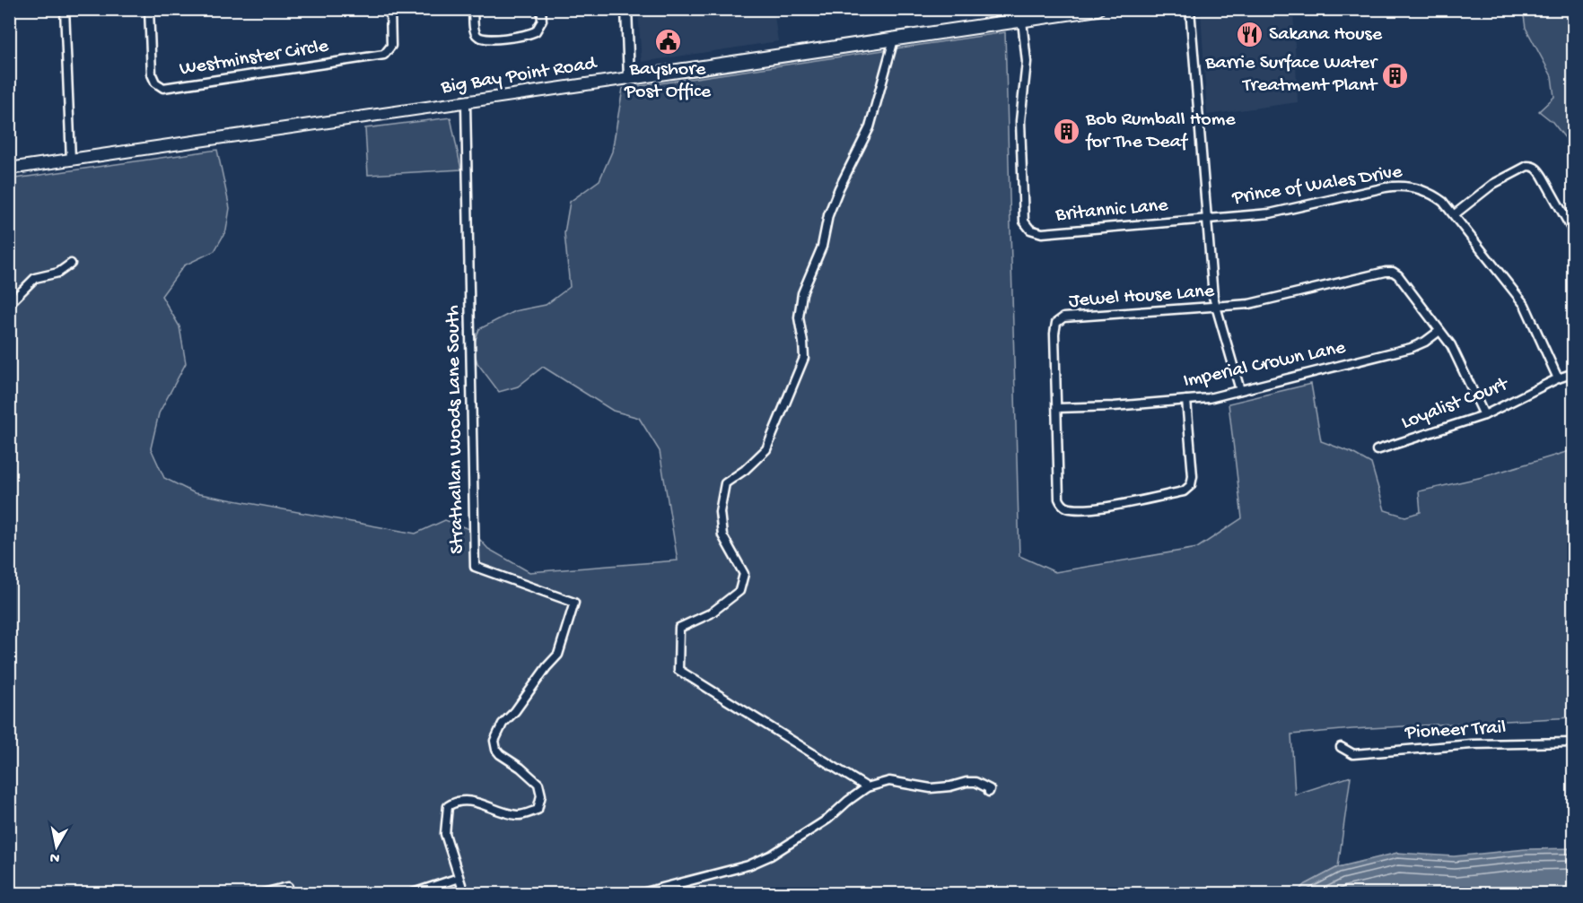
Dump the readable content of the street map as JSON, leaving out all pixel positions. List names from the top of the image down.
{
  "streets": {
    "main road": ["Big Bay Point Road"],
    "street": [
      "Westminster Circle",
      "Prince of Wales Drive",
      "Britannic Lane",
      "Jewel House Lane",
      "Imperial Crown Lane",
      "Loyalist Court",
      "Strathallan Woods Lane South",
      "Pioneer Trail"
    ]
  },
  "crossings": [
    ["Big Bay Point Road", "Britannic Lane"],
    ["Big Bay Point Road", "Strathallan Woods Lane South"],
    ["Prince of Wales Drive", "Britannic Lane"],
    ["Prince of Wales Drive", "Loyalist Court"],
    ["Jewel House Lane", "Imperial Crown Lane"],
    ["Jewel House Lane", "Loyalist Court"]
  ],
  "places": {
    "restaurant": ["Sakana House"],
    "public building": ["Bayshore Post Office"],
    "building": ["Barrie Surface Water Treatment Plant", "Bob Rumball Home for The Deaf"]
  },
  "north": "bottom"
}
